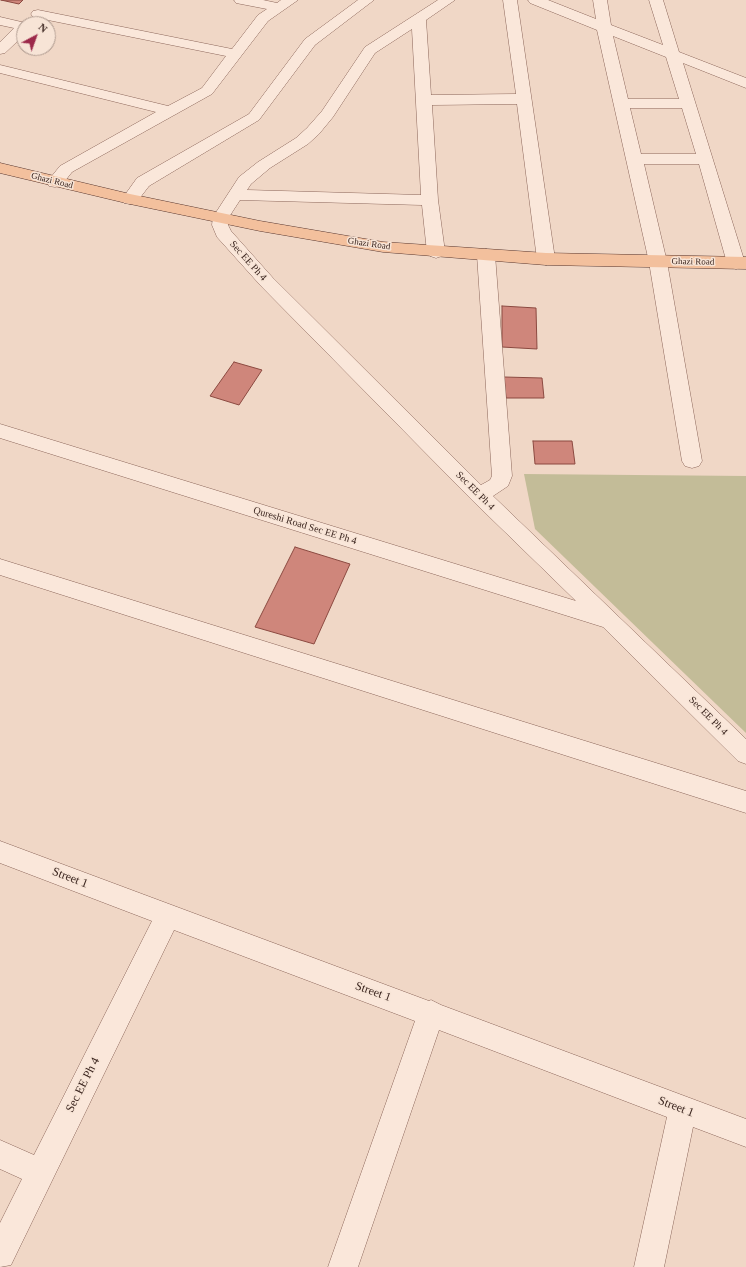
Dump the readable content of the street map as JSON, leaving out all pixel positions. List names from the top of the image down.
{
  "streets": {
    "main road": ["Ghazi Road"],
    "street": ["Sec EE Ph 4", "Qureshi Road Sec EE Ph 4", "Street 1"]
  },
  "crossings": [
    ["Ghazi Road", "Sec EE Ph 4"],
    ["Sec EE Ph 4", "Qureshi Road Sec EE Ph 4"],
    ["Sec EE Ph 4", "Street 1"]
  ],
  "north": "top right"
}
